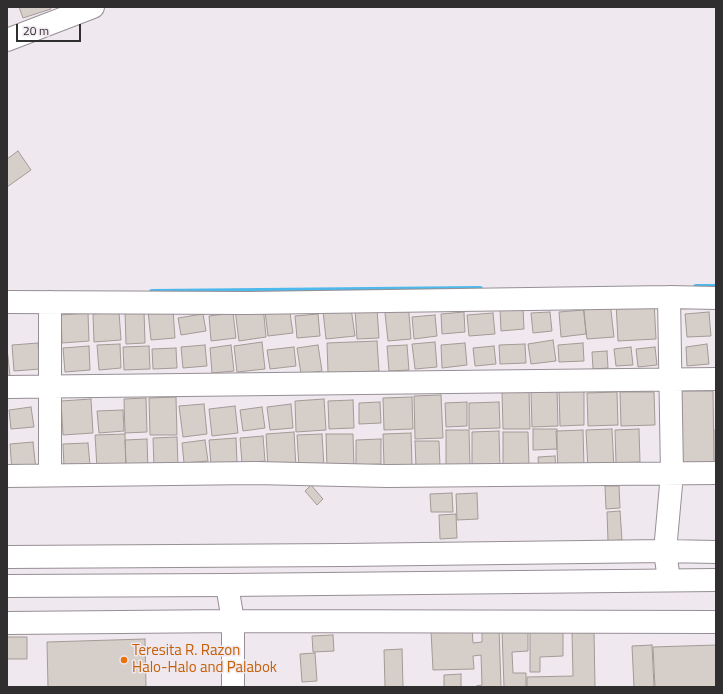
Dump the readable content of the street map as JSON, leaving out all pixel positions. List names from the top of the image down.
{
  "places": ["Teresita R. Razon Halo-Halo and Palabok"],
  "scale_bar": "20 m"
}
